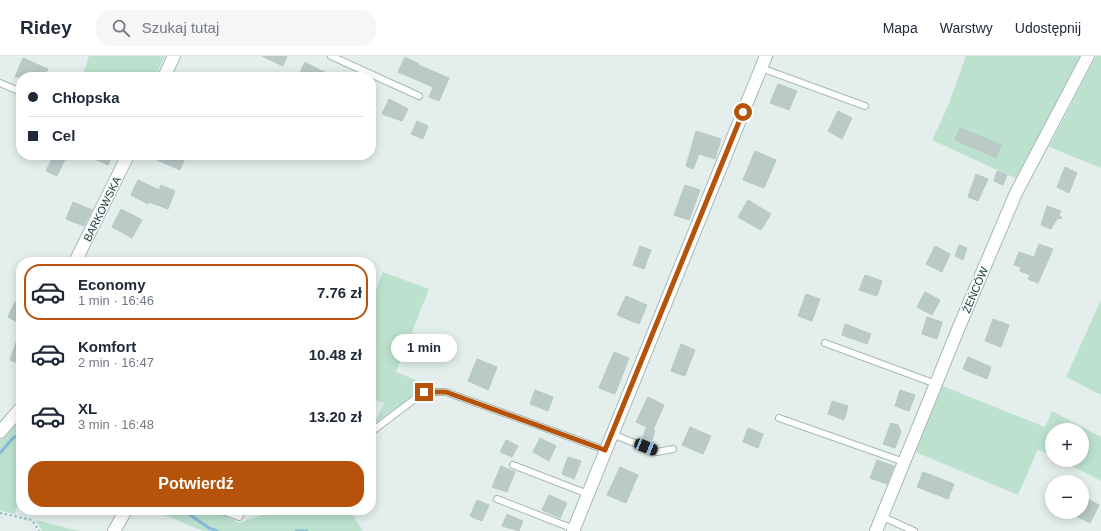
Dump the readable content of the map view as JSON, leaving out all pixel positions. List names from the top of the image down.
{
  "streets": {
    "street": ["BARKOWSKA", "ŻEŃCÓW"]
  },
  "page": {
    "header": "Ridey",
    "search": "Szukaj tutaj",
    "nav": ["Mapa", "Warstwy", "Udostępnij"],
    "banner": ["Chłopska", "Cel"],
    "list": [
      {
        "name": "Economy",
        "note": "1 min · 16:46",
        "value": "7.76 zł"
      },
      {
        "name": "Komfort",
        "note": "2 min · 16:47",
        "value": "10.48 zł"
      },
      {
        "name": "XL",
        "note": "3 min · 16:48",
        "value": "13.20 zł"
      }
    ],
    "bubble": "1 min",
    "map_buttons": ["+", "−"],
    "buttons": "Potwierdź"
  }
}
